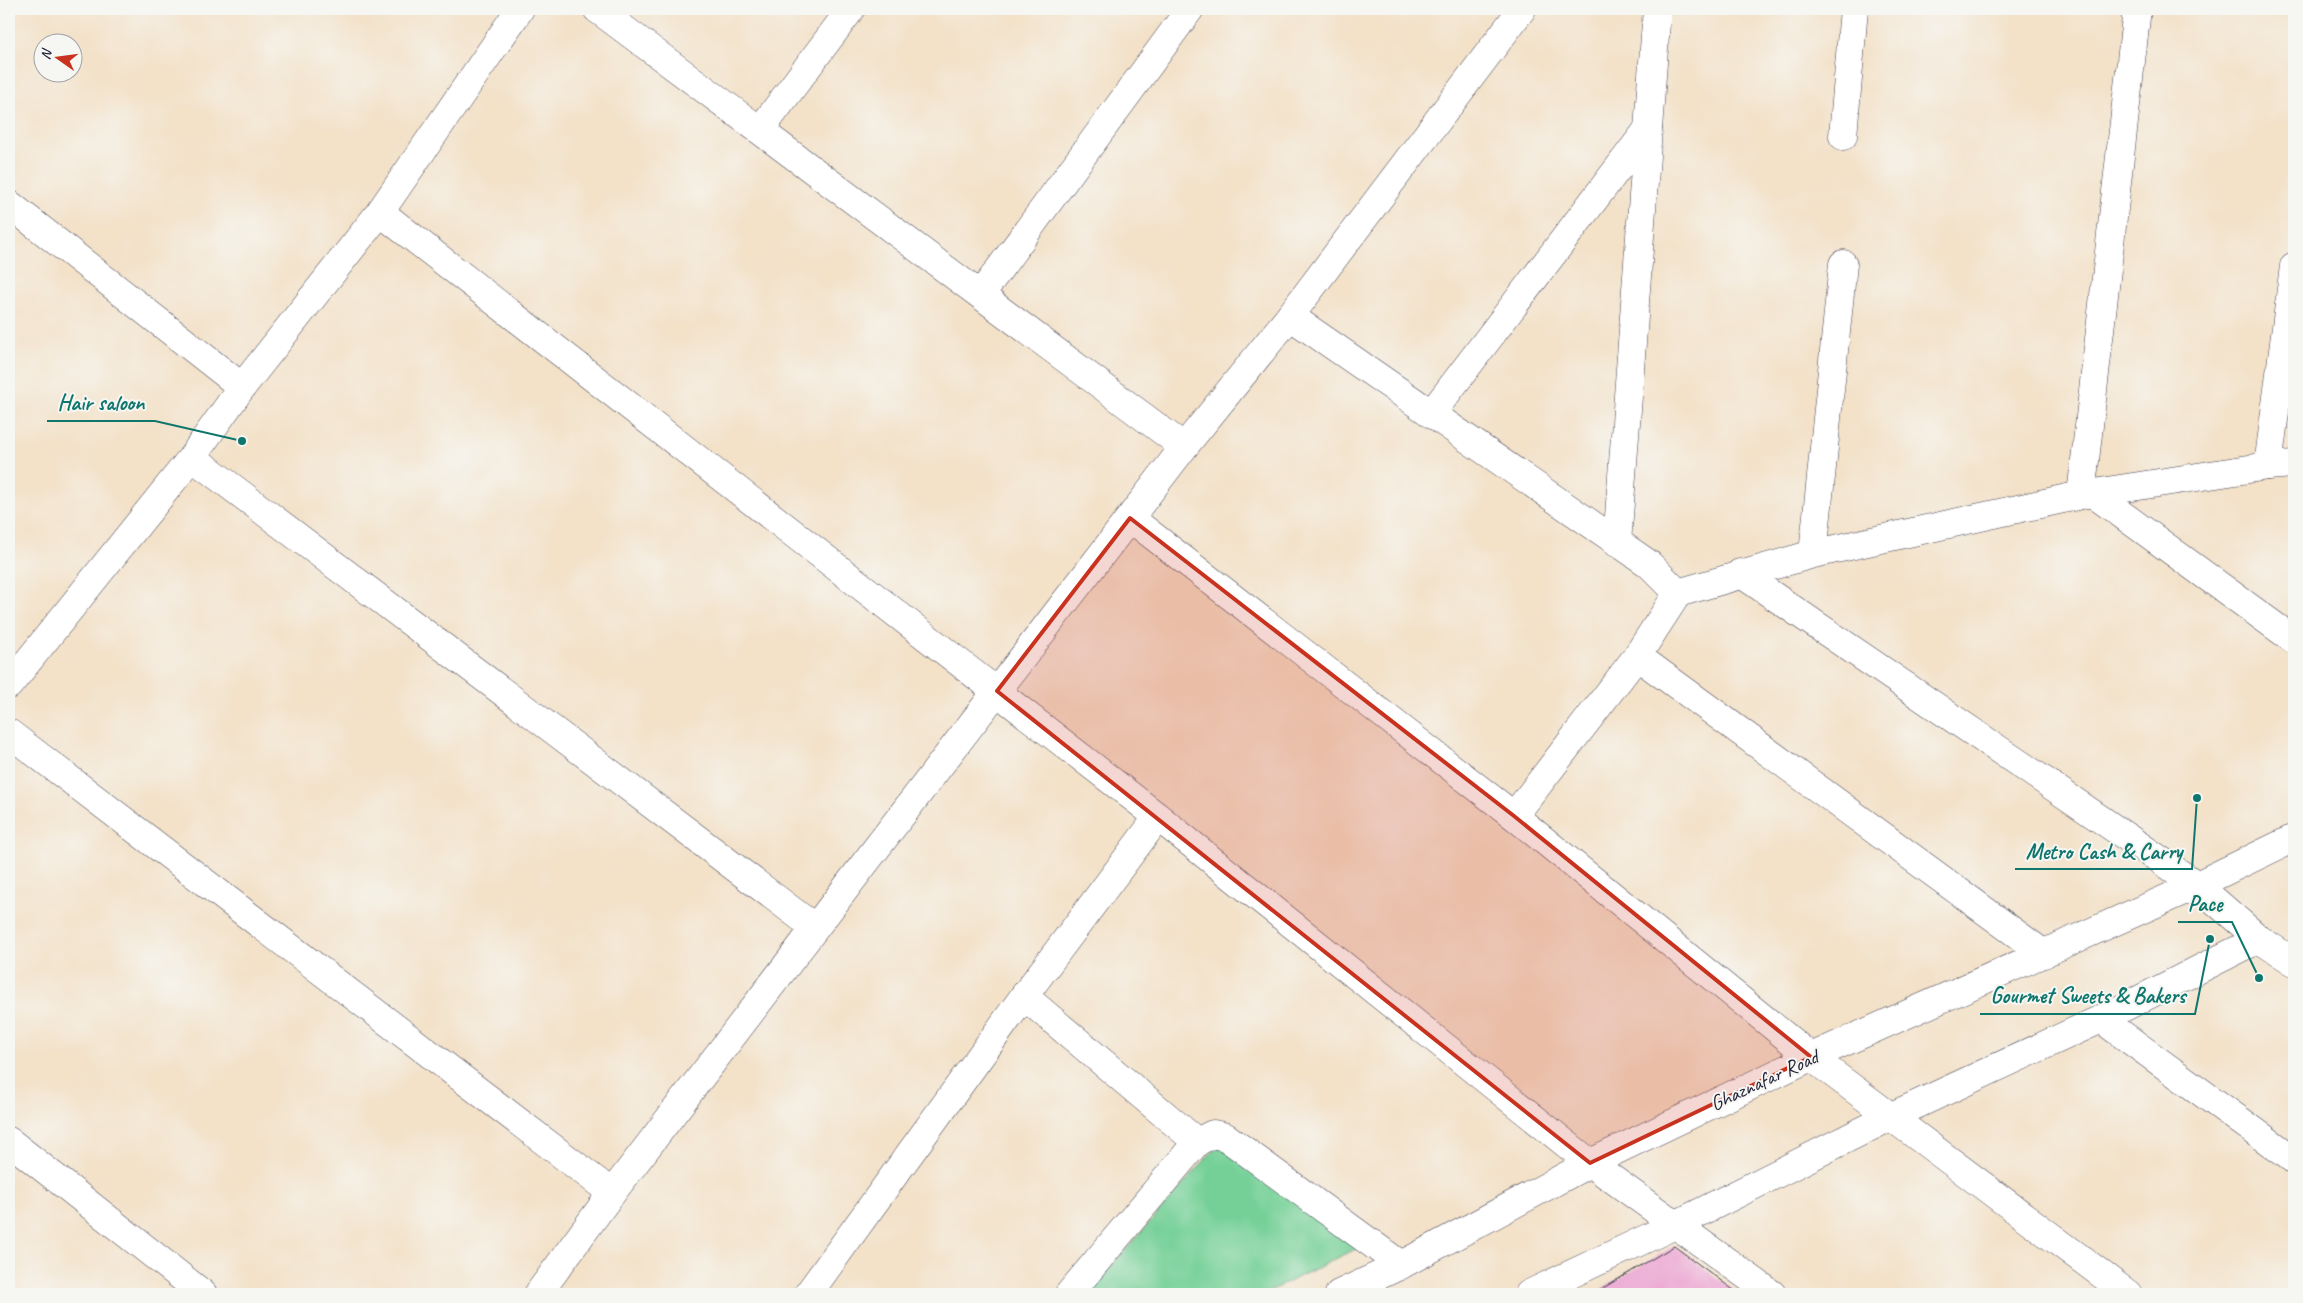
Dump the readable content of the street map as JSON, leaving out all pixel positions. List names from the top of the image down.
{
  "streets": {
    "street": ["Ghaznafar Road"]
  },
  "places": [
    "Hair saloon",
    "Metro Cash & Carry",
    "Gourmet Sweets & Bakers",
    "Pace"
  ],
  "north": "left"
}
